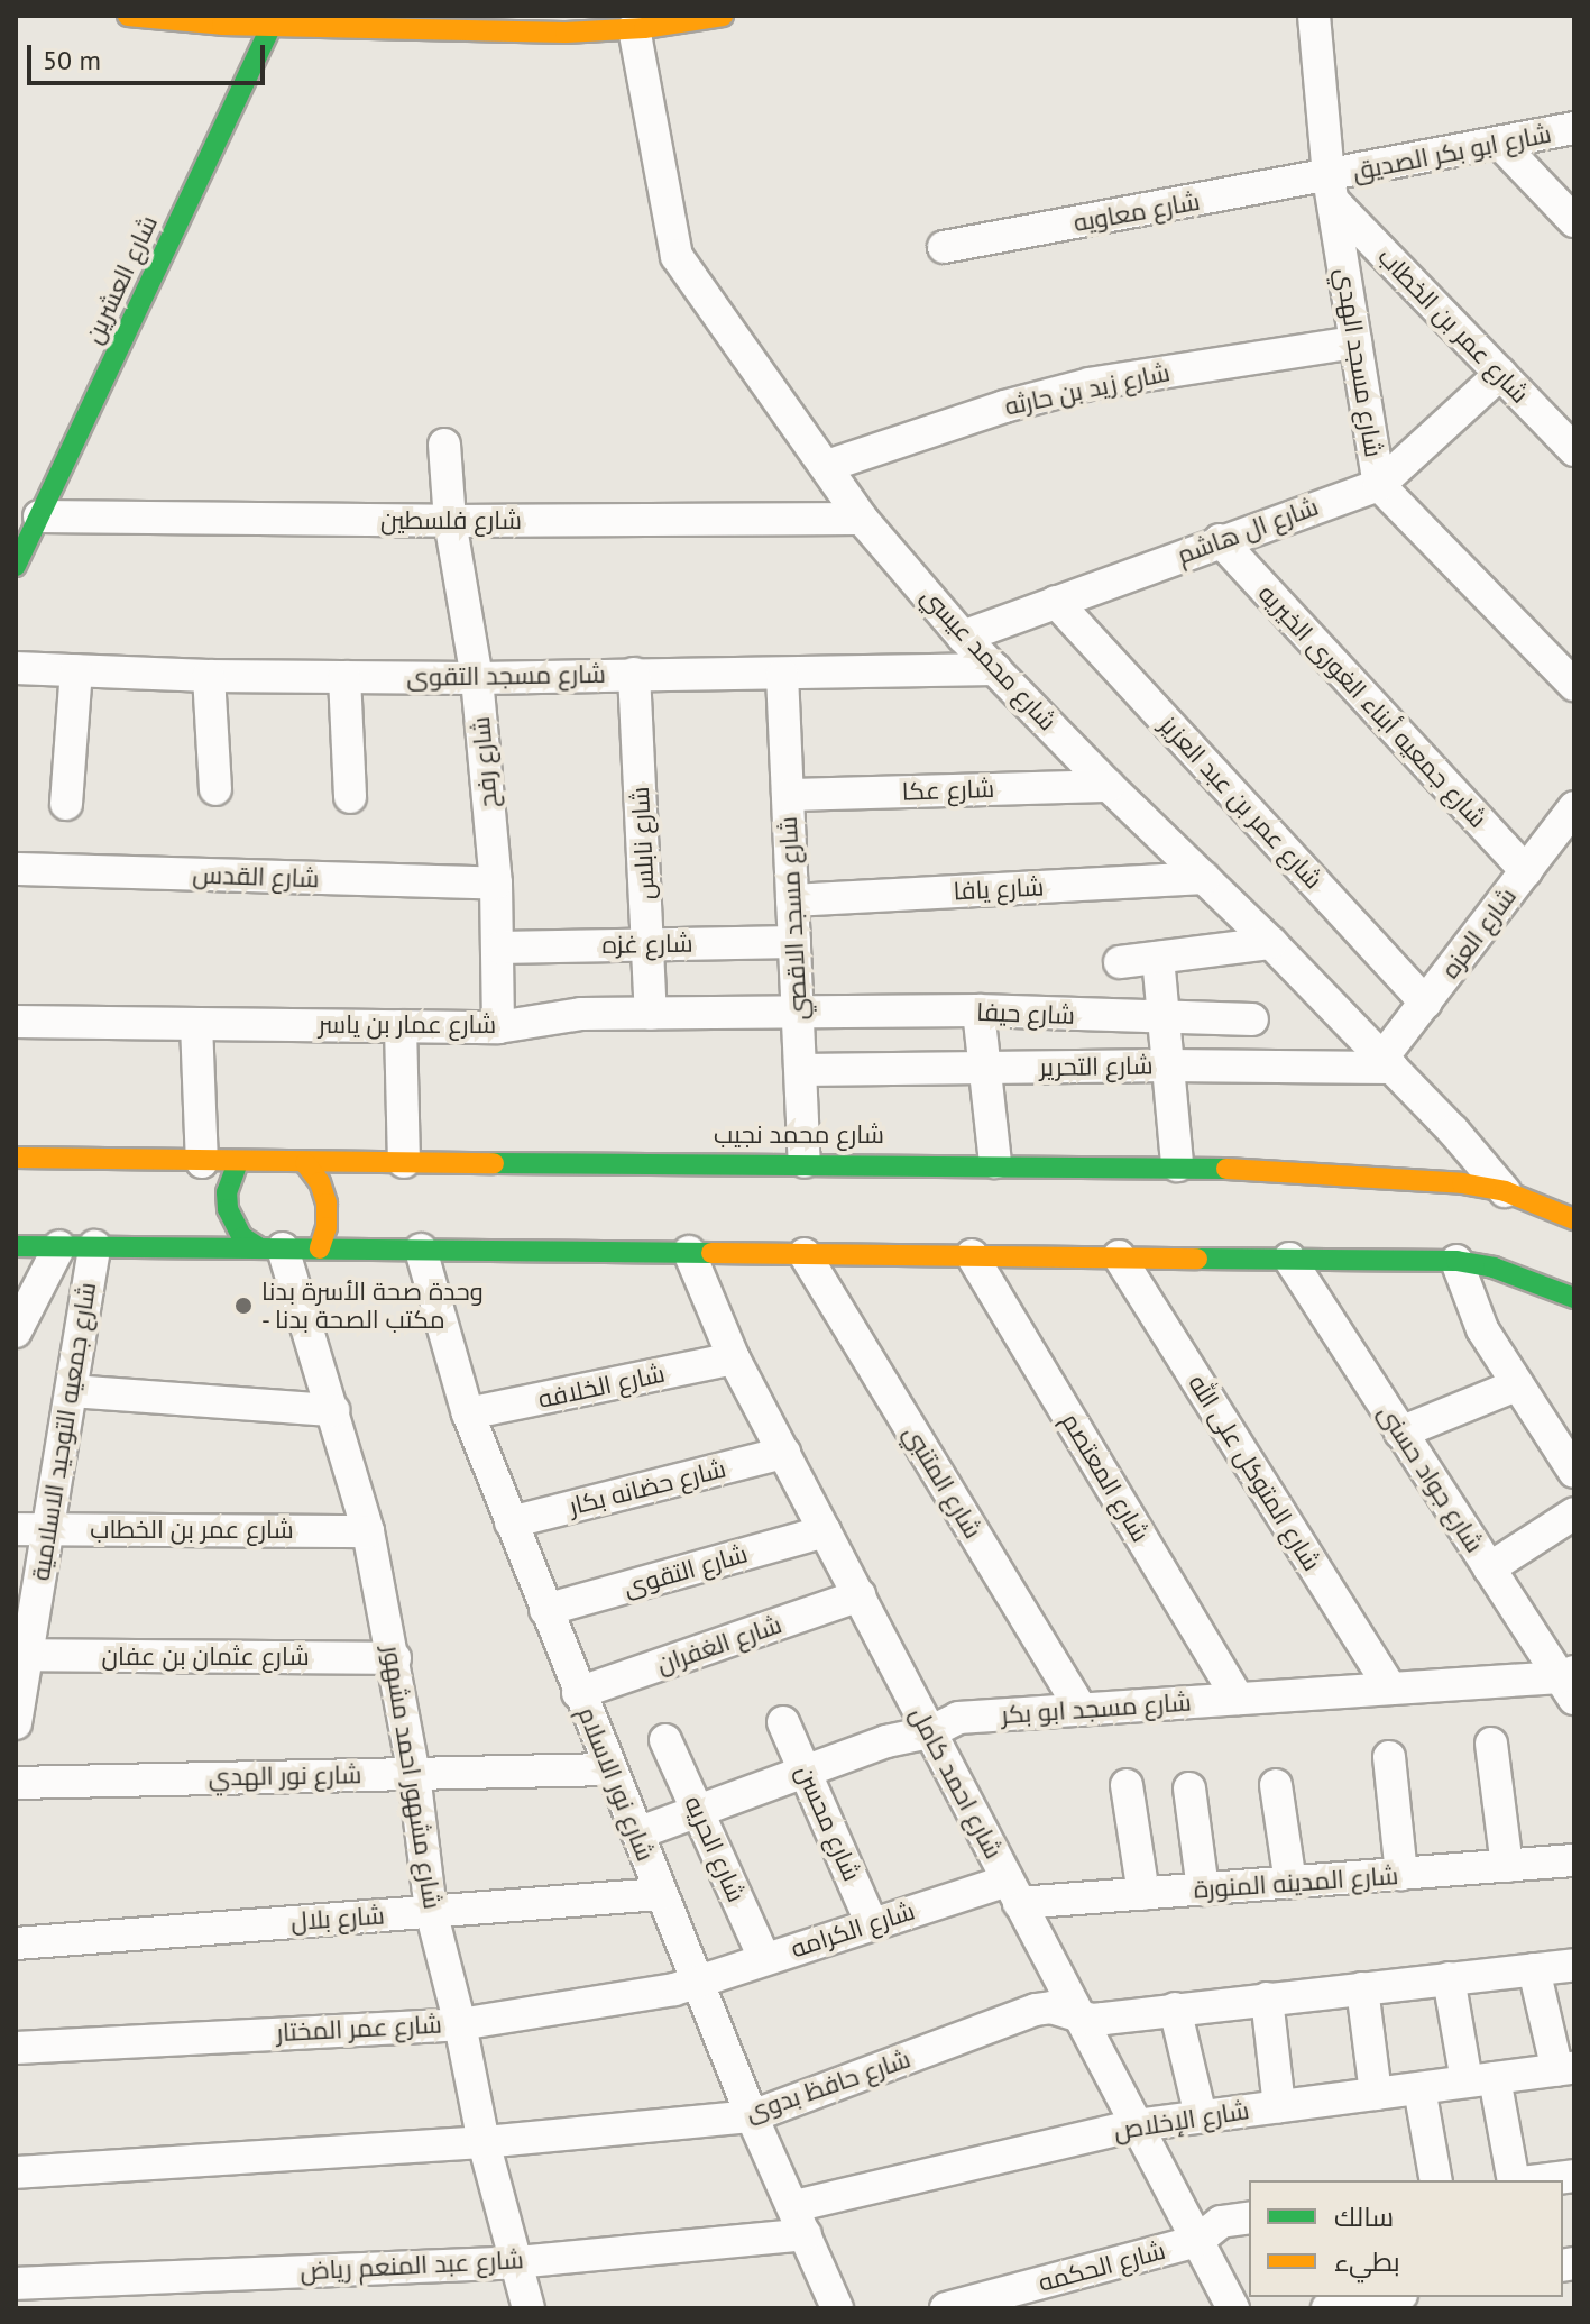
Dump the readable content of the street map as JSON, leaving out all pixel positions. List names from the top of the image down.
{
  "streets": {
    "main road": ["شارع العشرين", "شارع محمد نجيب"],
    "street": [
      "شارع ابو بكر الصديق",
      "شارع معاويه",
      "شارع عمر بن الخطاب",
      "شارع مسجد الهدي",
      "شارع زيد بن حارثه",
      "شارع فلسطين",
      "شارع ال هاشم",
      "شارع محمد عيسي",
      "شارع مسجد التقوى",
      "شارع جمعيه أبناء الغورى الخيريه",
      "شارع رفح",
      "شارع عكا",
      "شارع عمر بن عبد العزيز",
      "شارع نابلس",
      "شارع القدس",
      "شارع يافا",
      "شارع مسجد الاقصي",
      "شارع العزه",
      "شارع غزه",
      "شارع حيفا",
      "شارع عمار بن ياسر",
      "شارع التحرير",
      "شارع الخلافه",
      "شارع جمعيه التوحيد الاسلامية",
      "شارع المتوكل على الله",
      "شارع المعتصم",
      "شارع جواد حسنى",
      "شارع المتنبي",
      "شارع حضانه بكار",
      "شارع التقوى",
      "شارع الغفران",
      "شارع عثمان بن عفان",
      "شارع مسجد ابو بكر",
      "شارع نور الهدي",
      "شارع مشهور احمد مشهور",
      "شارع احمد كامل",
      "شارع نور الاسلام",
      "شارع محسن",
      "شارع الحريه",
      "شارع المدينه المنورة",
      "شارع بلال",
      "شارع الكرامه",
      "شارع عمر المختار",
      "شارع حافظ بدوى",
      "شارع الإخلاص",
      "شارع عبد المنعم رياض",
      "شارع الحكمه"
    ]
  },
  "crossings": [
    ["شارع ابو بكر الصديق", "شارع معاويه"],
    ["شارع ابو بكر الصديق", "شارع عمر بن الخطاب"],
    ["شارع ابو بكر الصديق", "شارع مسجد الهدي"],
    ["شارع معاويه", "شارع عمر بن الخطاب"],
    ["شارع معاويه", "شارع مسجد الهدي"],
    ["شارع العشرين", "شارع فلسطين"],
    ["شارع عمر بن الخطاب", "شارع مسجد الهدي"],
    ["شارع عمر بن الخطاب", "شارع ال هاشم"],
    ["شارع عمر بن الخطاب", "شارع جمعيه التوحيد الاسلامية"],
    ["شارع عمر بن الخطاب", "شارع مشهور احمد مشهور"],
    ["شارع مسجد الهدي", "شارع زيد بن حارثه"],
    ["شارع مسجد الهدي", "شارع ال هاشم"],
    ["شارع زيد بن حارثه", "شارع محمد عيسي"],
    ["شارع فلسطين", "شارع محمد عيسي"],
    ["شارع فلسطين", "شارع رفح"],
    ["شارع ال هاشم", "شارع محمد عيسي"],
    ["شارع ال هاشم", "شارع جمعيه أبناء الغورى الخيريه"],
    ["شارع ال هاشم", "شارع عمر بن عبد العزيز"],
    ["شارع محمد عيسي", "شارع مسجد التقوى"],
    ["شارع محمد عيسي", "شارع عكا"],
    ["شارع محمد عيسي", "شارع يافا"],
    ["شارع محمد عيسي", "شارع العزه"],
    ["شارع محمد عيسي", "شارع التحرير"],
    ["شارع محمد عيسي", "شارع محمد نجيب"],
    ["شارع مسجد التقوى", "شارع رفح"],
    ["شارع مسجد التقوى", "شارع نابلس"],
    ["شارع مسجد التقوى", "شارع مسجد الاقصي"],
    ["شارع جمعيه أبناء الغورى الخيريه", "شارع العزه"],
    ["شارع رفح", "شارع القدس"],
    ["شارع رفح", "شارع غزه"],
    ["شارع رفح", "شارع عمار بن ياسر"],
    ["شارع عكا", "شارع مسجد الاقصي"],
    ["شارع عمر بن عبد العزيز", "شارع العزه"],
    ["شارع نابلس", "شارع غزه"],
    ["شارع نابلس", "شارع عمار بن ياسر"],
    ["شارع يافا", "شارع مسجد الاقصي"],
    ["شارع مسجد الاقصي", "شارع غزه"],
    ["شارع مسجد الاقصي", "شارع حيفا"],
    ["شارع مسجد الاقصي", "شارع عمار بن ياسر"],
    ["شارع مسجد الاقصي", "شارع التحرير"],
    ["شارع مسجد الاقصي", "شارع محمد نجيب"],
    ["شارع العزه", "شارع التحرير"],
    ["شارع حيفا", "شارع عمار بن ياسر"],
    ["شارع محمد نجيب", "شارع مشهور احمد مشهور"],
    ["شارع الخلافه", "شارع احمد كامل"],
    ["شارع الخلافه", "شارع نور الاسلام"],
    ["شارع جمعيه التوحيد الاسلامية", "شارع عثمان بن عفان"],
    ["شارع المتوكل على الله", "شارع مسجد ابو بكر"],
    ["شارع المعتصم", "شارع مسجد ابو بكر"],
    ["شارع جواد حسنى", "شارع مسجد ابو بكر"],
    ["شارع المتنبي", "شارع مسجد ابو بكر"],
    ["شارع حضانه بكار", "شارع احمد كامل"],
    ["شارع حضانه بكار", "شارع نور الاسلام"],
    ["شارع التقوى", "شارع احمد كامل"],
    ["شارع التقوى", "شارع نور الاسلام"],
    ["شارع الغفران", "شارع احمد كامل"],
    ["شارع الغفران", "شارع نور الاسلام"],
    ["شارع عثمان بن عفان", "شارع مشهور احمد مشهور"],
    ["شارع مسجد ابو بكر", "شارع احمد كامل"],
    ["شارع مسجد ابو بكر", "شارع نور الاسلام"],
    ["شارع مسجد ابو بكر", "شارع محسن"],
    ["شارع مسجد ابو بكر", "شارع الحريه"],
    ["شارع نور الهدي", "شارع مشهور احمد مشهور"],
    ["شارع نور الهدي", "شارع نور الاسلام"],
    ["شارع مشهور احمد مشهور", "شارع بلال"],
    ["شارع مشهور احمد مشهور", "شارع عمر المختار"],
    ["شارع مشهور احمد مشهور", "شارع حافظ بدوى"],
    ["شارع مشهور احمد مشهور", "شارع عبد المنعم رياض"],
    ["شارع احمد كامل", "شارع المدينه المنورة"],
    ["شارع احمد كامل", "شارع الكرامه"],
    ["شارع احمد كامل", "شارع حافظ بدوى"],
    ["شارع احمد كامل", "شارع الإخلاص"],
    ["شارع احمد كامل", "شارع الحكمه"],
    ["شارع نور الاسلام", "شارع بلال"],
    ["شارع نور الاسلام", "شارع الكرامه"],
    ["شارع نور الاسلام", "شارع عمر المختار"],
    ["شارع نور الاسلام", "شارع حافظ بدوى"],
    ["شارع نور الاسلام", "شارع الإخلاص"],
    ["شارع نور الاسلام", "شارع عبد المنعم رياض"],
    ["شارع محسن", "شارع الكرامه"],
    ["شارع الحريه", "شارع الكرامه"],
    ["شارع المدينه المنورة", "شارع الكرامه"],
    ["شارع الكرامه", "شارع عمر المختار"],
    ["شارع الإخلاص", "شارع عبد المنعم رياض"]
  ],
  "places": ["وحدة صحة الأسرة بدنا - مكتب الصحة بدنا"],
  "legend": ["سالك", "بطيء"],
  "scale_bar": "50 m"
}
